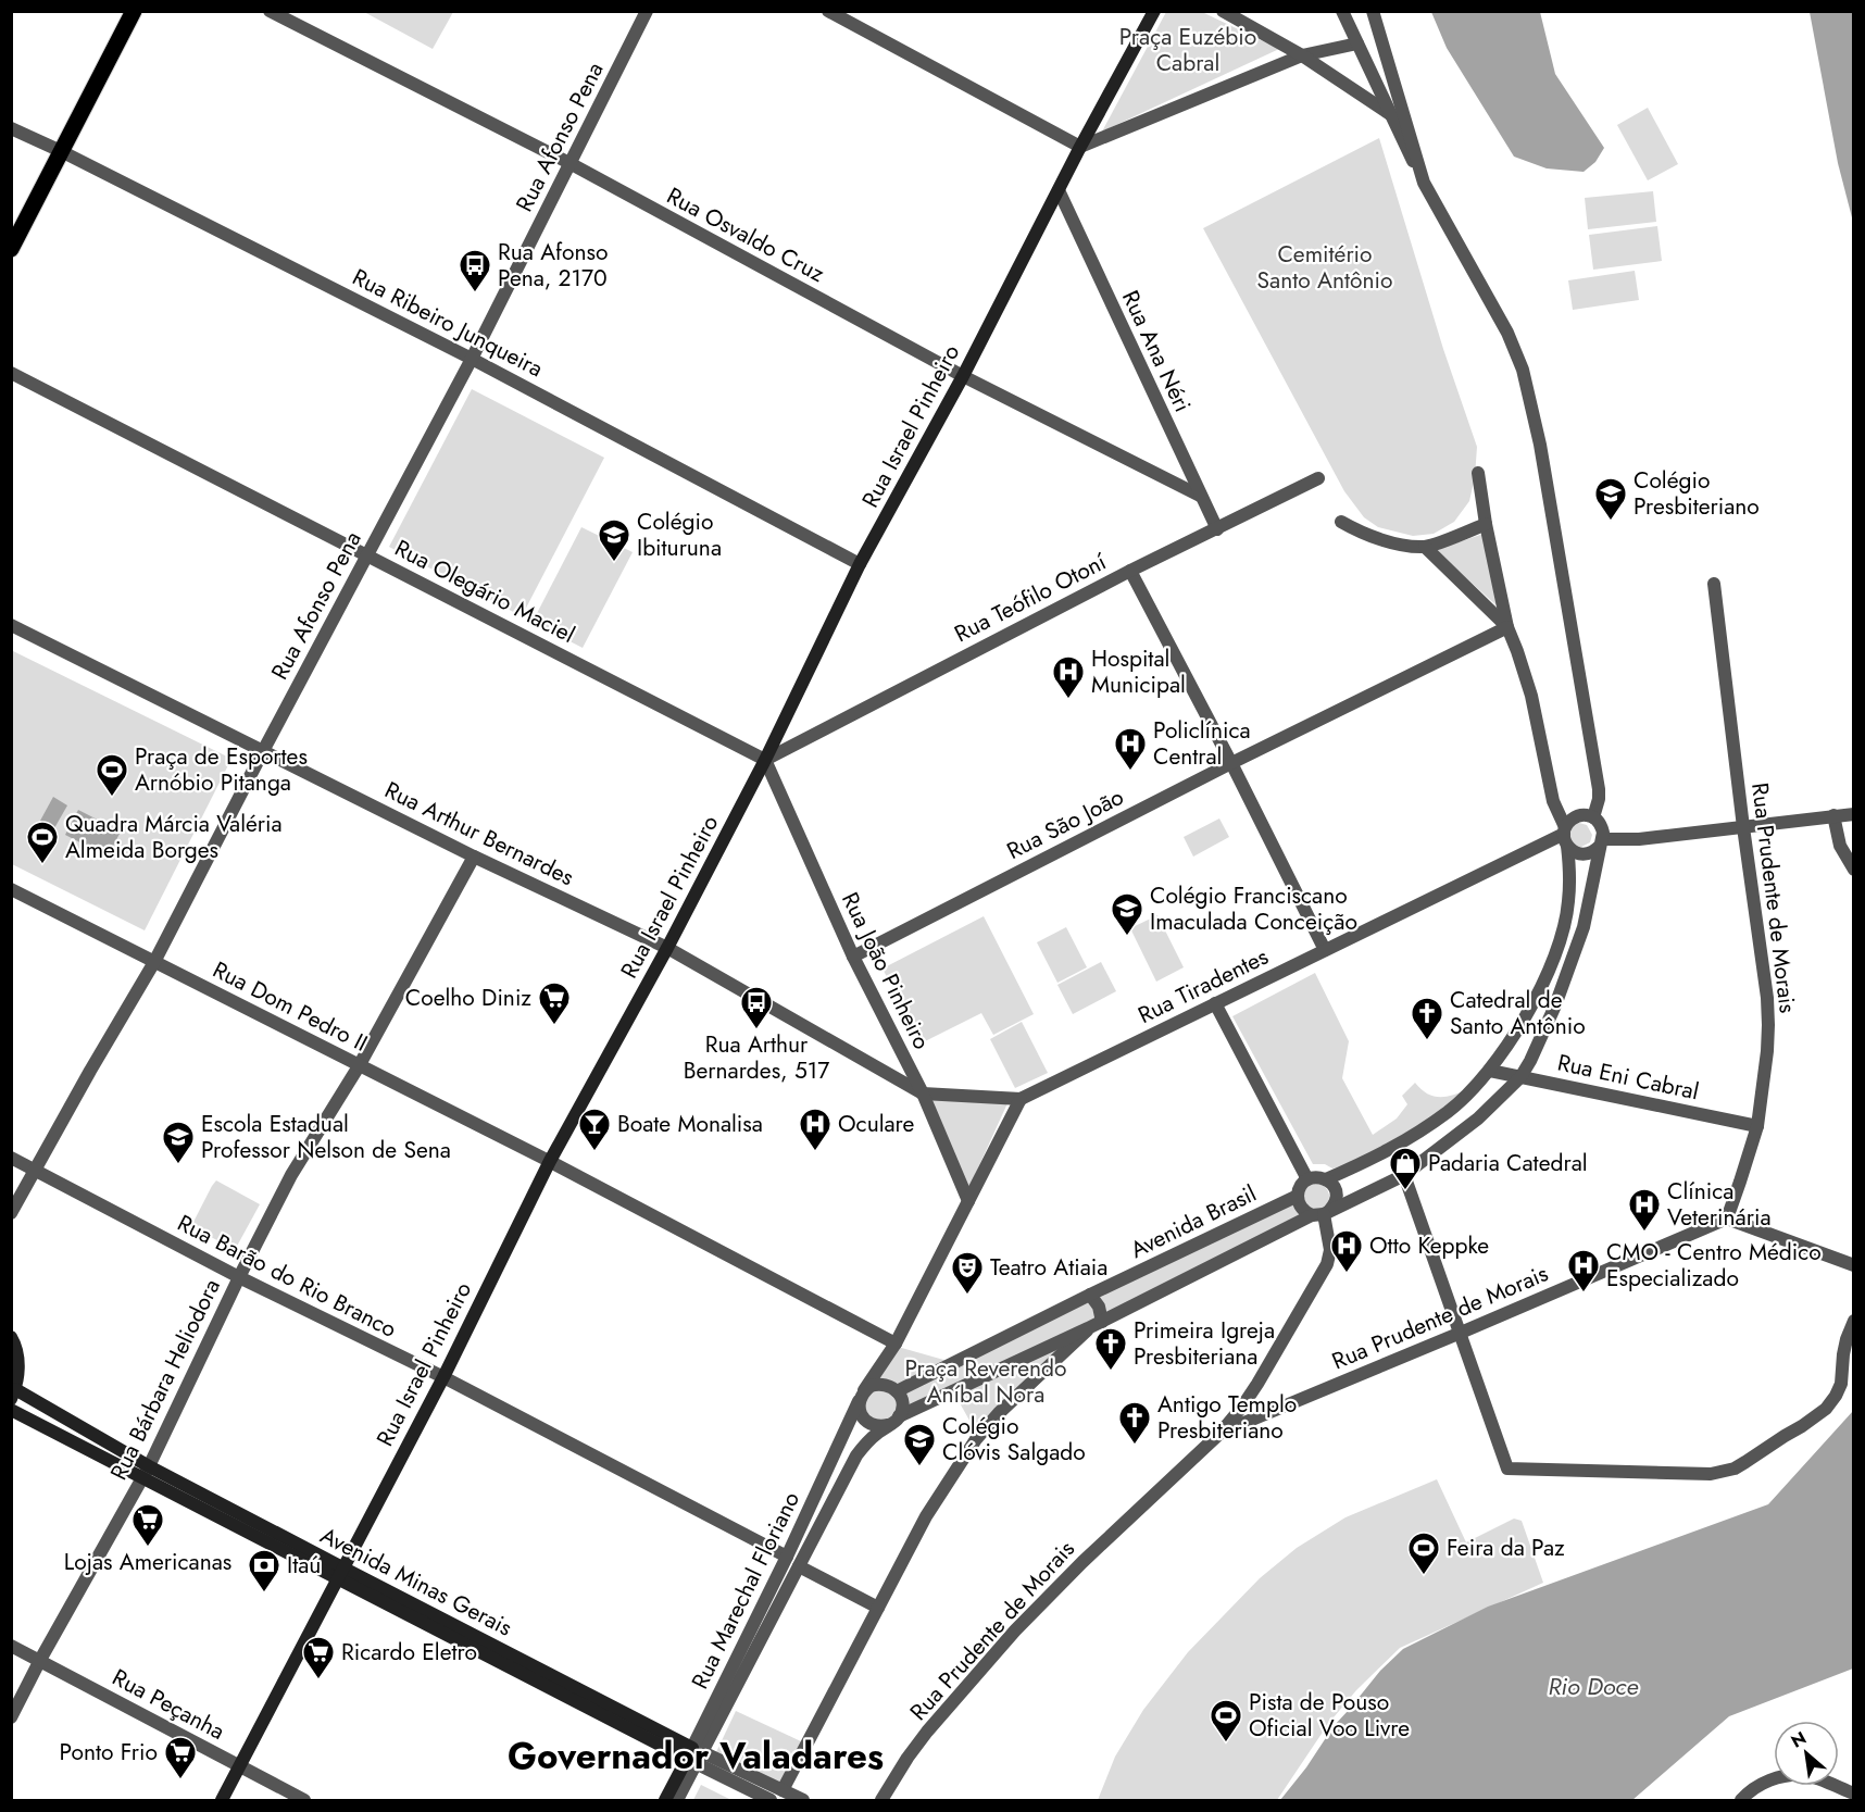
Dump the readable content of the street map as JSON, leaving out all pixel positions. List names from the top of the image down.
{
  "streets": {
    "main road": ["Rua Israel Pinheiro", "Avenida Minas Gerais", "Rua Marechal Floriano"],
    "street": [
      "Rua Afonso Pena",
      "Rua Osvaldo Cruz",
      "Rua Ribeiro Junqueira",
      "Rua Ana Néri",
      "Rua Olegário Maciel",
      "Rua Teófilo Otoní",
      "Rua São João",
      "Rua Arthur Bernardes",
      "Rua Prudente de Morais",
      "Rua João Pinheiro",
      "Rua Tiradentes",
      "Rua Dom Pedro II",
      "Rua Eni Cabral",
      "Avenida Brasil",
      "Rua Barão do Rio Branco",
      "Rua Bárbara Heliodora",
      "Rua Peçanha"
    ]
  },
  "crossings": [
    ["Rua Afonso Pena", "Rua Osvaldo Cruz"],
    ["Rua Afonso Pena", "Rua Ribeiro Junqueira"],
    ["Rua Afonso Pena", "Rua Olegário Maciel"],
    ["Rua Afonso Pena", "Rua Arthur Bernardes"],
    ["Rua Afonso Pena", "Rua Dom Pedro II"],
    ["Rua Afonso Pena", "Rua Barão do Rio Branco"],
    ["Rua Osvaldo Cruz", "Rua Ana Néri"],
    ["Rua Osvaldo Cruz", "Rua Israel Pinheiro"],
    ["Rua Ribeiro Junqueira", "Rua Israel Pinheiro"],
    ["Rua Ana Néri", "Rua Israel Pinheiro"],
    ["Rua Ana Néri", "Rua Teófilo Otoní"],
    ["Rua Israel Pinheiro", "Rua Olegário Maciel"],
    ["Rua Israel Pinheiro", "Rua Teófilo Otoní"],
    ["Rua Israel Pinheiro", "Rua Arthur Bernardes"],
    ["Rua Israel Pinheiro", "Rua João Pinheiro"],
    ["Rua Israel Pinheiro", "Rua Dom Pedro II"],
    ["Rua Israel Pinheiro", "Rua Barão do Rio Branco"],
    ["Rua Israel Pinheiro", "Avenida Minas Gerais"],
    ["Rua Israel Pinheiro", "Rua Peçanha"],
    ["Rua Olegário Maciel", "Rua Teófilo Otoní"],
    ["Rua Olegário Maciel", "Rua João Pinheiro"],
    ["Rua Teófilo Otoní", "Rua João Pinheiro"],
    ["Rua São João", "Rua João Pinheiro"],
    ["Rua Arthur Bernardes", "Rua João Pinheiro"],
    ["Rua Arthur Bernardes", "Rua Tiradentes"],
    ["Rua Arthur Bernardes", "Rua Bárbara Heliodora"],
    ["Rua Prudente de Morais", "Rua Eni Cabral"],
    ["Rua João Pinheiro", "Rua Tiradentes"],
    ["Rua João Pinheiro", "Rua Marechal Floriano"],
    ["Rua Tiradentes", "Rua Marechal Floriano"],
    ["Rua Dom Pedro II", "Rua Bárbara Heliodora"],
    ["Rua Dom Pedro II", "Rua Marechal Floriano"],
    ["Avenida Brasil", "Rua Marechal Floriano"],
    ["Rua Barão do Rio Branco", "Rua Bárbara Heliodora"],
    ["Rua Barão do Rio Branco", "Rua Marechal Floriano"],
    ["Rua Bárbara Heliodora", "Avenida Minas Gerais"],
    ["Rua Bárbara Heliodora", "Rua Peçanha"],
    ["Avenida Minas Gerais", "Rua Marechal Floriano"]
  ],
  "districts": ["Governador Valadares"],
  "water": ["Rio Doce"],
  "parks": ["Praça Euzébio Cabral", "Cemitério Santo Antônio", "Praça Reverendo Aníbal Nora"],
  "places": {
    "bus stop": ["Rua Afonso Pena, 2170", "Rua Arthur Bernardes, 517"],
    "school or university": [
      "Colégio Presbiteriano",
      "Colégio Ibituruna",
      "Colégio Franciscano Imaculada Conceição",
      "Escola Estadual Professor Nelson de Sena",
      "Colégio Clóvis Salgado"
    ],
    "hospital": [
      "Hospital Municipal",
      "Policlínica Central",
      "Oculare",
      "Clínica Veterinária",
      "Otto Keppke",
      "CMO - Centro Médico Especializado"
    ],
    "sports": [
      "Praça de Esportes Arnóbio Pitanga",
      "Quadra Márcia Valéria Almeida Borges",
      "Feira da Paz",
      "Pista de Pouso Oficial Voo Livre"
    ],
    "supermarket": [
      "Coelho Diniz",
      "Lojas Americanas",
      "Ricardo Eletro",
      "Ponto Frio"
    ],
    "church": ["Catedral de Santo Antônio", "Primeira Igreja Presbiteriana", "Antigo Templo Presbiteriano"],
    "bar": ["Boate Monalisa"],
    "shop": ["Padaria Catedral"],
    "theatre": ["Teatro Atiaia"],
    "bank": ["Itaú"]
  },
  "north": "top left"
}
